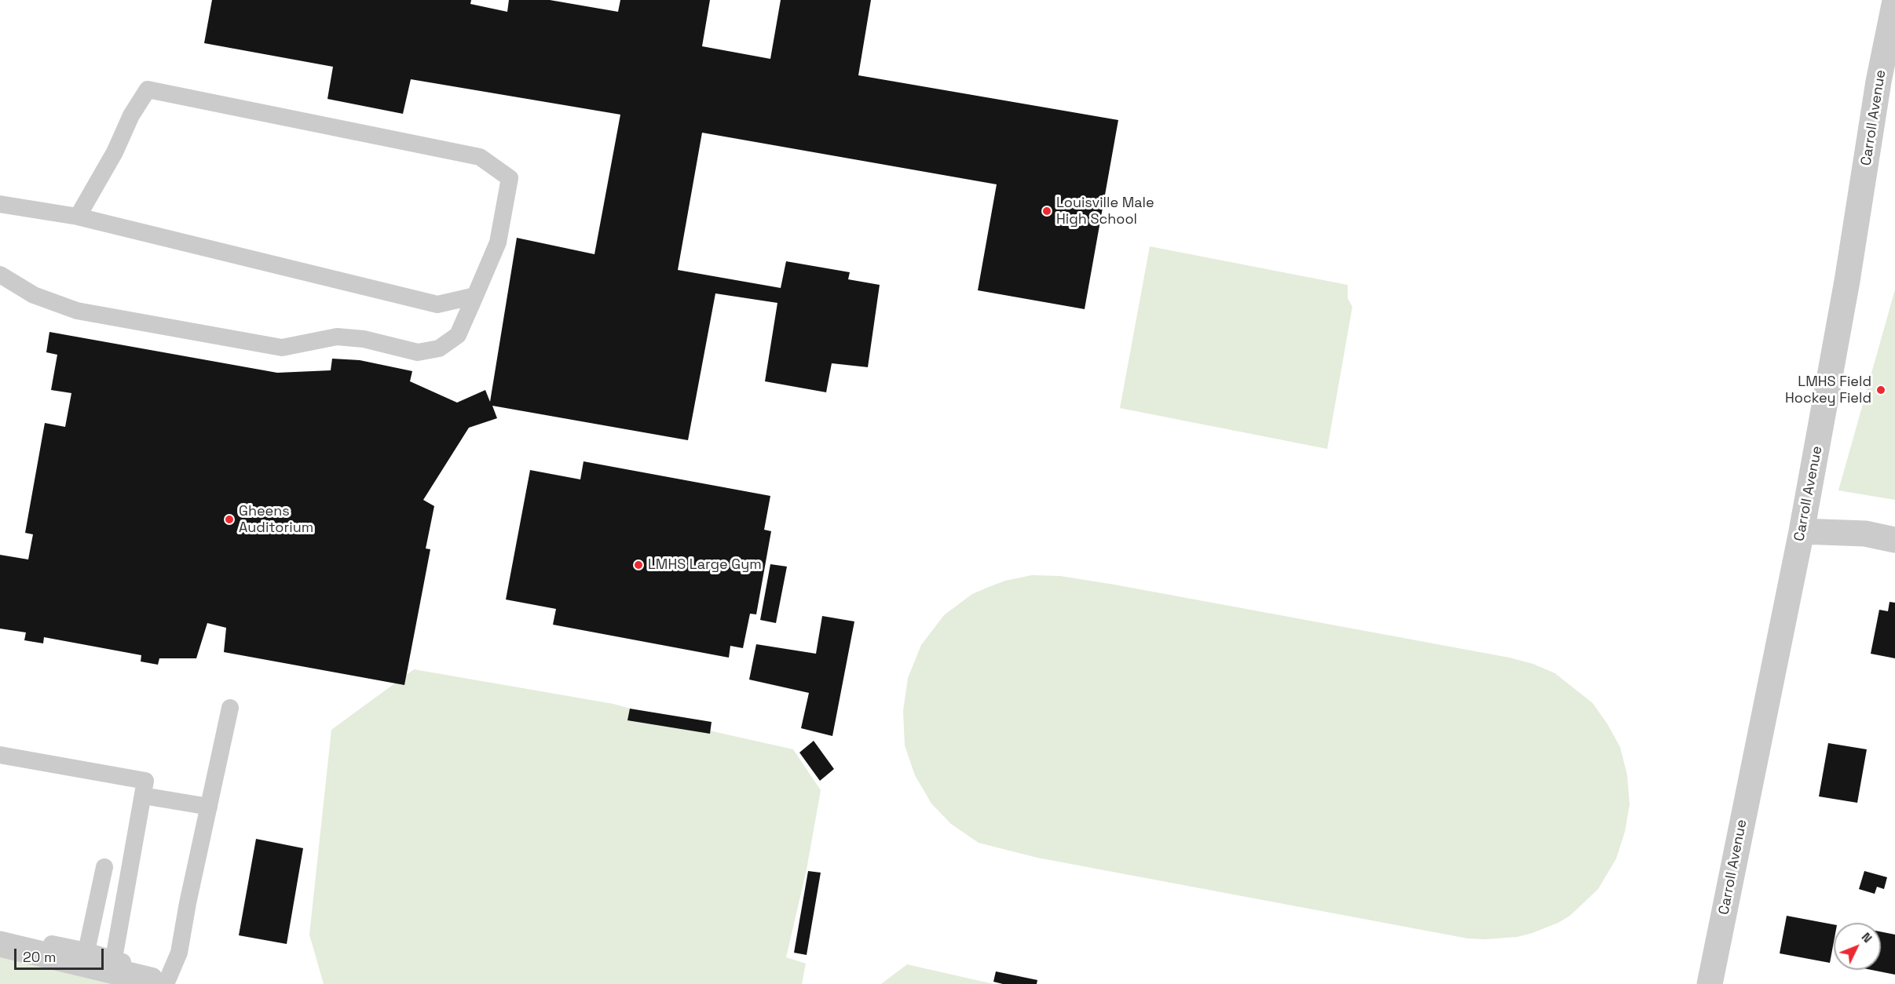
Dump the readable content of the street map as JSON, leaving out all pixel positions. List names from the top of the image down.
{
  "streets": {
    "street": ["Carroll Avenue"]
  },
  "places": [
    "Louisville Male High School",
    "LMHS Field Hockey Field",
    "Gheens Auditorium",
    "LMHS Large Gym"
  ],
  "scale_bar": "20 m",
  "north": "top right"
}
